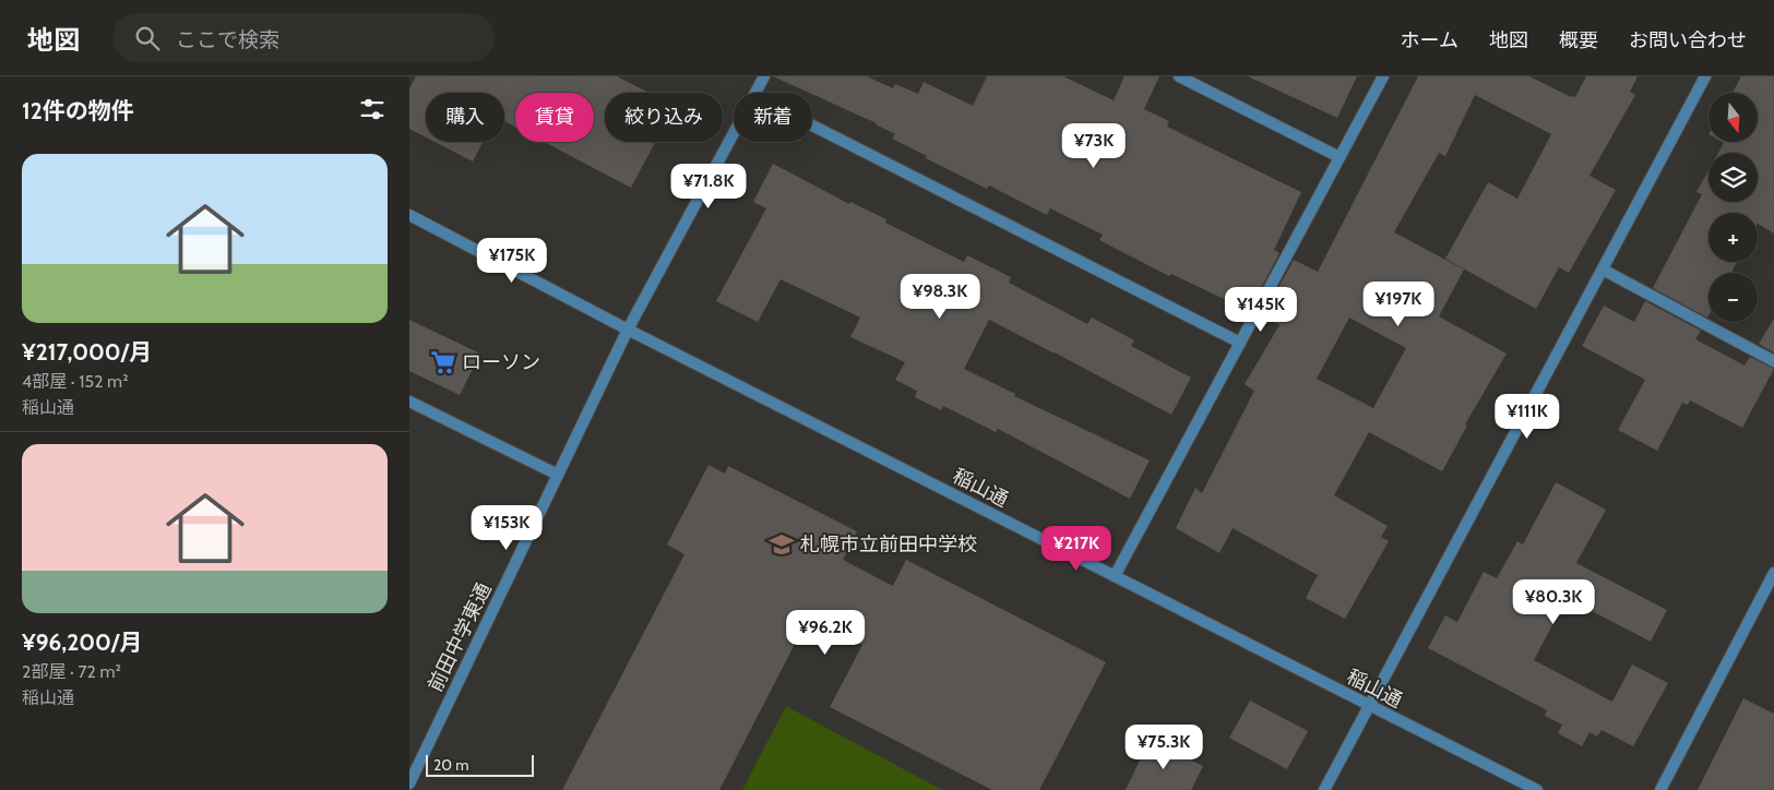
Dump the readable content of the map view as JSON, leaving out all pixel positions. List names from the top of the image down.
{
  "streets": {
    "street": ["稲山通", "前田中学東通"]
  },
  "crossings": [
    ["稲山通", "前田中学東通"]
  ],
  "places": {
    "supermarket": ["ローソン"],
    "school or university": ["札幌市立前田中学校"]
  },
  "scale_bar": "20 m",
  "north": "bottom",
  "page": {
    "header": "地図",
    "search": "ここで検索",
    "nav": [
      "ホーム",
      "地図",
      "概要",
      "お問い合わせ"
    ],
    "heading": "12件の物件",
    "map_buttons": ["+", "−"],
    "chip": [
      "購入",
      "賃貸",
      "絞り込み",
      "新着"
    ],
    "price": [
      "¥73K",
      "¥71.8K",
      "¥175K",
      "¥98.3K",
      "¥197K",
      "¥145K",
      "¥111K",
      "¥153K",
      "¥217K",
      "¥80.3K",
      "¥96.2K",
      "¥75.3K"
    ],
    "list": [
      {
        "name": "¥217,000/月",
        "note": "4部屋 · 152 m² · 稲山通"
      },
      {
        "name": "¥96,200/月",
        "note": "2部屋 · 72 m² · 稲山通"
      }
    ],
    "scale": "20 m"
  }
}
